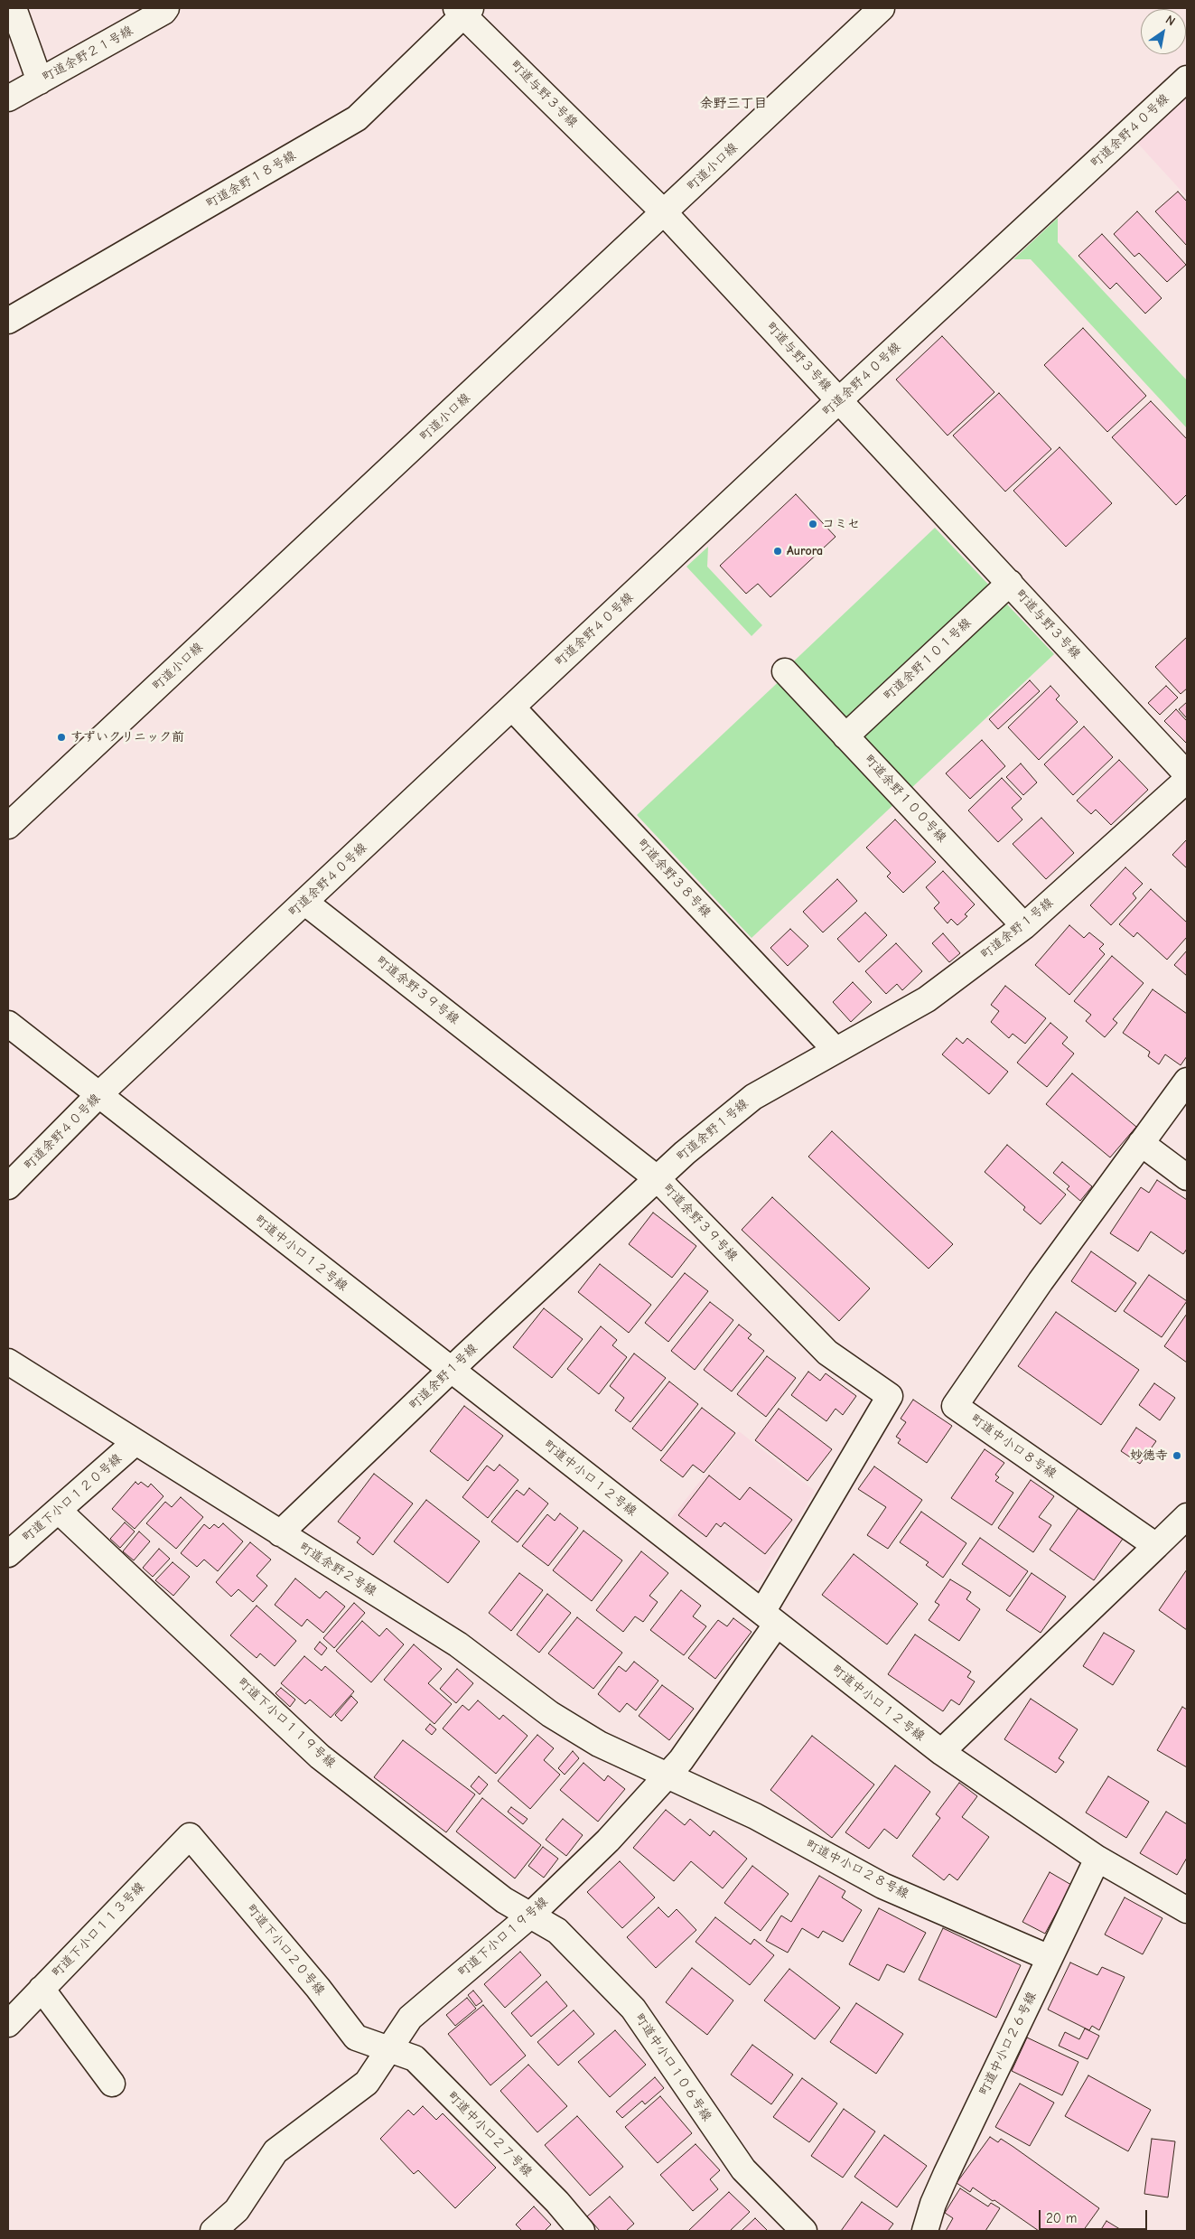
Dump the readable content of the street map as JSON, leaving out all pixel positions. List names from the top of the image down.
{
  "streets": {
    "street": [
      "町道余野２１号線",
      "町道与野３号線",
      "町道余野４０号線",
      "町道小口線",
      "町道余野１８号線",
      "町道余野１０１号線",
      "町道余野１００号線",
      "町道余野３８号線",
      "町道余野１号線",
      "町道余野３９号線",
      "町道中小口１２号線",
      "町道中小口８号線",
      "町道下小口１２０号線",
      "町道余野２号線",
      "町道下小口１１９号線",
      "町道中小口２８号線",
      "町道下小口１１３号線",
      "町道下小口１９号線",
      "町道下小口２０号線",
      "町道中小口２６号線",
      "町道中小口１０６号線",
      "町道中小口２７号線"
    ]
  },
  "crossings": [
    ["町道与野３号線", "町道余野４０号線"],
    ["町道与野３号線", "町道小口線"],
    ["町道与野３号線", "町道余野１８号線"],
    ["町道与野３号線", "町道余野１０１号線"],
    ["町道余野４０号線", "町道余野３８号線"],
    ["町道余野４０号線", "町道余野３９号線"],
    ["町道余野４０号線", "町道中小口１２号線"],
    ["町道余野１０１号線", "町道余野１００号線"],
    ["町道余野１００号線", "町道余野１号線"],
    ["町道余野３８号線", "町道余野１号線"],
    ["町道余野１号線", "町道余野３９号線"],
    ["町道余野１号線", "町道中小口１２号線"],
    ["町道余野１号線", "町道余野２号線"],
    ["町道余野３９号線", "町道中小口１２号線"],
    ["町道余野３９号線", "町道下小口１９号線"],
    ["町道中小口１２号線", "町道下小口１９号線"],
    ["町道中小口１２号線", "町道中小口２６号線"],
    ["町道下小口１２０号線", "町道余野２号線"],
    ["町道下小口１２０号線", "町道下小口１１９号線"],
    ["町道余野２号線", "町道中小口２８号線"],
    ["町道余野２号線", "町道下小口１９号線"],
    ["町道下小口１１９号線", "町道下小口１９号線"],
    ["町道下小口１１９号線", "町道中小口１０６号線"],
    ["町道中小口２８号線", "町道下小口１９号線"],
    ["町道中小口２８号線", "町道中小口２６号線"],
    ["町道下小口１１３号線", "町道下小口２０号線"],
    ["町道下小口１９号線", "町道下小口２０号線"],
    ["町道下小口１９号線", "町道中小口１０６号線"],
    ["町道下小口１９号線", "町道中小口２７号線"],
    ["町道下小口２０号線", "町道中小口２７号線"]
  ],
  "districts": ["余野三丁目"],
  "places": [
    "コミセ",
    "Aurora",
    "すずいクリニック前",
    "妙徳寺"
  ],
  "scale_bar": "20 m",
  "north": "top right"
}
